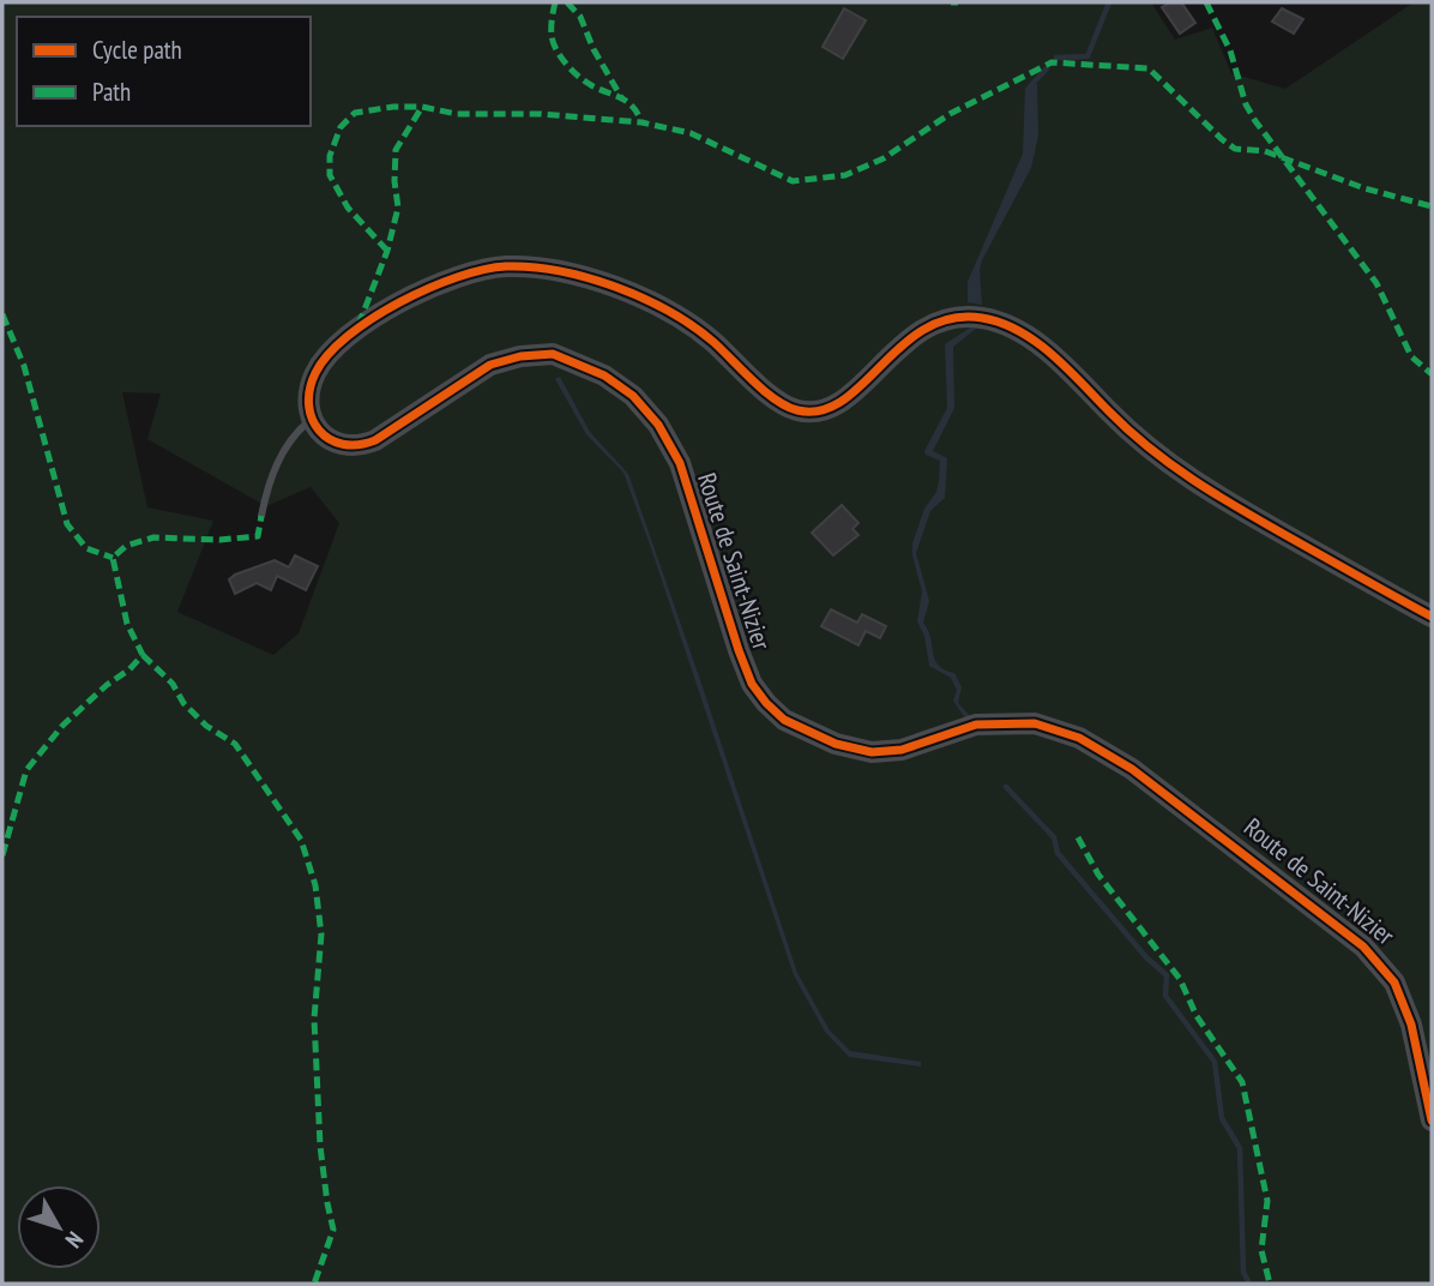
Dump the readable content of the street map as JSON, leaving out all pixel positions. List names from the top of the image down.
{
  "streets": {
    "main road": ["Route de Saint-Nizier"]
  },
  "legend": ["Cycle path", "Path"],
  "north": "bottom right"
}
